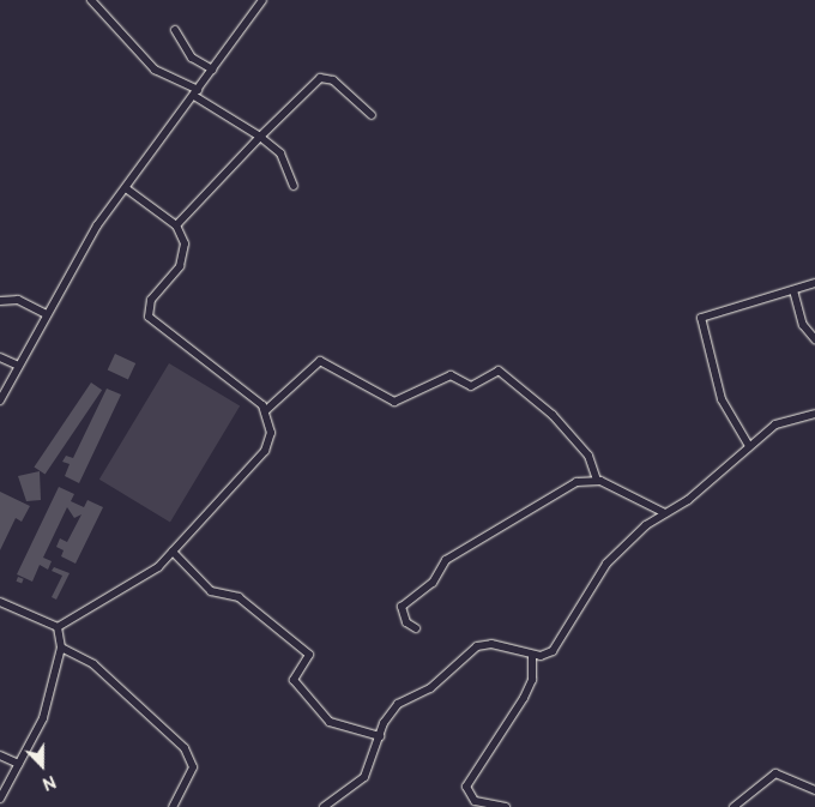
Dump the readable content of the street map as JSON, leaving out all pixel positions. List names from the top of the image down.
{
  "north": "bottom"
}
